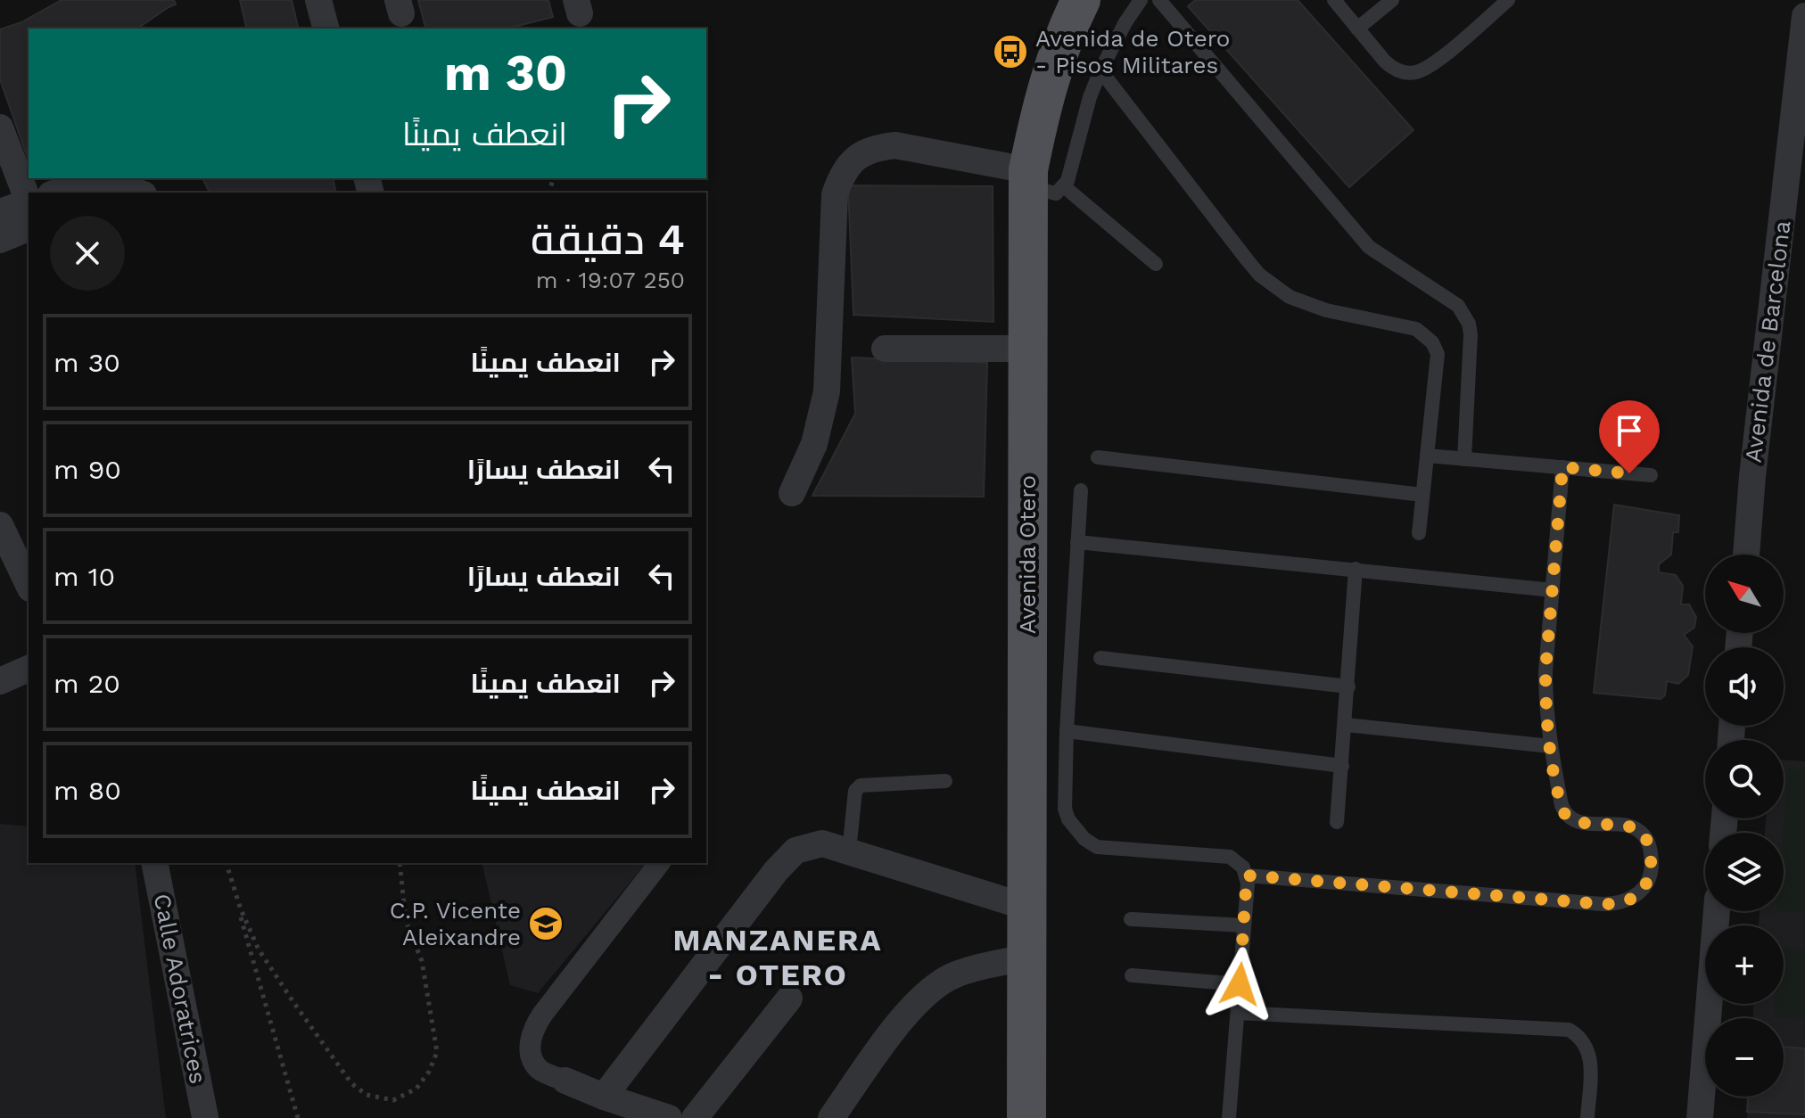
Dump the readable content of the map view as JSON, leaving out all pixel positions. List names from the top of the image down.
{
  "streets": {
    "main road": ["Avenida Otero"],
    "street": ["Avenida de Barcelona", "Calle Adoratrices"]
  },
  "districts": ["MANZANERA - OTERO"],
  "places": {
    "bus stop": ["Avenida de Otero - Pisos Militares"],
    "school or university": ["C.P. Vicente Aleixandre"]
  },
  "north": "top left",
  "page": {
    "turn": ["30 m", "انعطف يمينًا"],
    "heading": ["4 دقيقة", "250 m · 19:07"],
    "list": [
      {
        "name": "انعطف يمينًا",
        "value": "30 m"
      },
      {
        "name": "انعطف يسارًا",
        "value": "90 m"
      },
      {
        "name": "انعطف يسارًا",
        "value": "10 m"
      },
      {
        "name": "انعطف يمينًا",
        "value": "20 m"
      },
      {
        "name": "انعطف يمينًا",
        "value": "80 m"
      }
    ],
    "map_buttons": ["+", "−"]
  }
}
